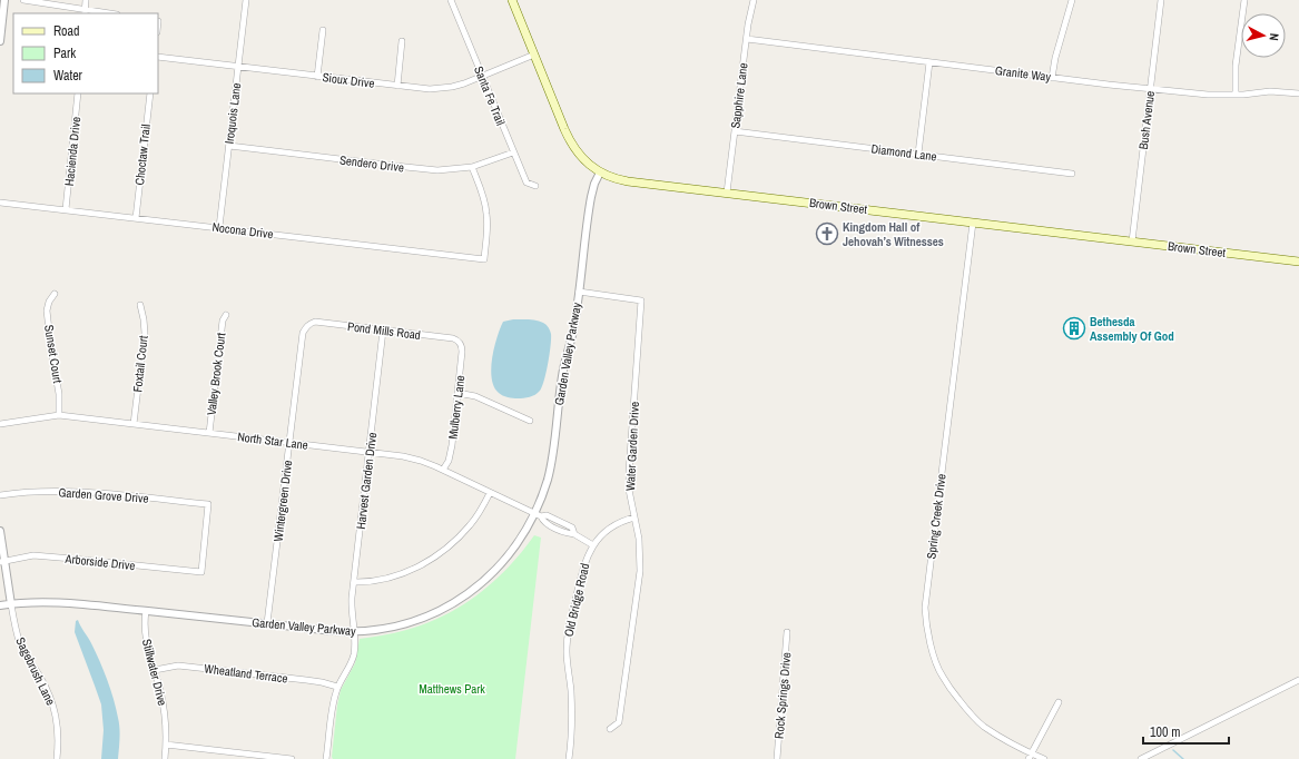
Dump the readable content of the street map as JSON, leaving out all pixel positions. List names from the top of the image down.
{
  "streets": {
    "main road": ["Brown Street"],
    "street": [
      "Granite Way",
      "Sioux Drive",
      "Santa Fe Trail",
      "Sapphire Lane",
      "Iroquois Lane",
      "Bush Avenue",
      "Hacienda Drive",
      "Diamond Lane",
      "Choctaw Trail",
      "Sendero Drive",
      "Nocona Drive",
      "Pond Mills Road",
      "Sunset Court",
      "Garden Valley Parkway",
      "Foxtail Court",
      "Valley Brook Court",
      "Mulberry Lane",
      "North Star Lane",
      "Water Garden Drive",
      "Harvest Garden Drive",
      "Garden Grove Drive",
      "Wintergreen Drive",
      "Spring Creek Drive",
      "Arborside Drive",
      "Old Bridge Road",
      "Sagebrush Lane",
      "Stillwater Drive",
      "Wheatland Terrace",
      "Rock Springs Drive"
    ]
  },
  "crossings": [
    ["Granite Way", "Sapphire Lane"],
    ["Granite Way", "Bush Avenue"],
    ["Sioux Drive", "Santa Fe Trail"],
    ["Sioux Drive", "Iroquois Lane"],
    ["Sioux Drive", "Brown Street"],
    ["Santa Fe Trail", "Sendero Drive"],
    ["Sapphire Lane", "Diamond Lane"],
    ["Sapphire Lane", "Brown Street"],
    ["Iroquois Lane", "Sendero Drive"],
    ["Iroquois Lane", "Nocona Drive"],
    ["Bush Avenue", "Brown Street"],
    ["Hacienda Drive", "Nocona Drive"],
    ["Choctaw Trail", "Nocona Drive"],
    ["Sendero Drive", "Nocona Drive"],
    ["Brown Street", "Garden Valley Parkway"],
    ["Brown Street", "Spring Creek Drive"],
    ["Pond Mills Road", "Mulberry Lane"],
    ["Pond Mills Road", "Harvest Garden Drive"],
    ["Pond Mills Road", "Wintergreen Drive"],
    ["Sunset Court", "North Star Lane"],
    ["Garden Valley Parkway", "North Star Lane"],
    ["Garden Valley Parkway", "Water Garden Drive"],
    ["Garden Valley Parkway", "Harvest Garden Drive"],
    ["Garden Valley Parkway", "Wintergreen Drive"],
    ["Garden Valley Parkway", "Sagebrush Lane"],
    ["Garden Valley Parkway", "Stillwater Drive"],
    ["Foxtail Court", "North Star Lane"],
    ["Valley Brook Court", "North Star Lane"],
    ["Mulberry Lane", "North Star Lane"],
    ["North Star Lane", "Harvest Garden Drive"],
    ["North Star Lane", "Wintergreen Drive"],
    ["North Star Lane", "Old Bridge Road"],
    ["Water Garden Drive", "Old Bridge Road"],
    ["Harvest Garden Drive", "Wheatland Terrace"],
    ["Garden Grove Drive", "Arborside Drive"],
    ["Arborside Drive", "Sagebrush Lane"],
    ["Stillwater Drive", "Wheatland Terrace"]
  ],
  "parks": ["Matthews Park"],
  "places": {
    "church": ["Kingdom Hall of Jehovah’s Witnesses"],
    "building": ["Bethesda Assembly Of God"]
  },
  "legend": ["Road", "Park", "Water"],
  "scale_bar": "100 m",
  "north": "right"
}
